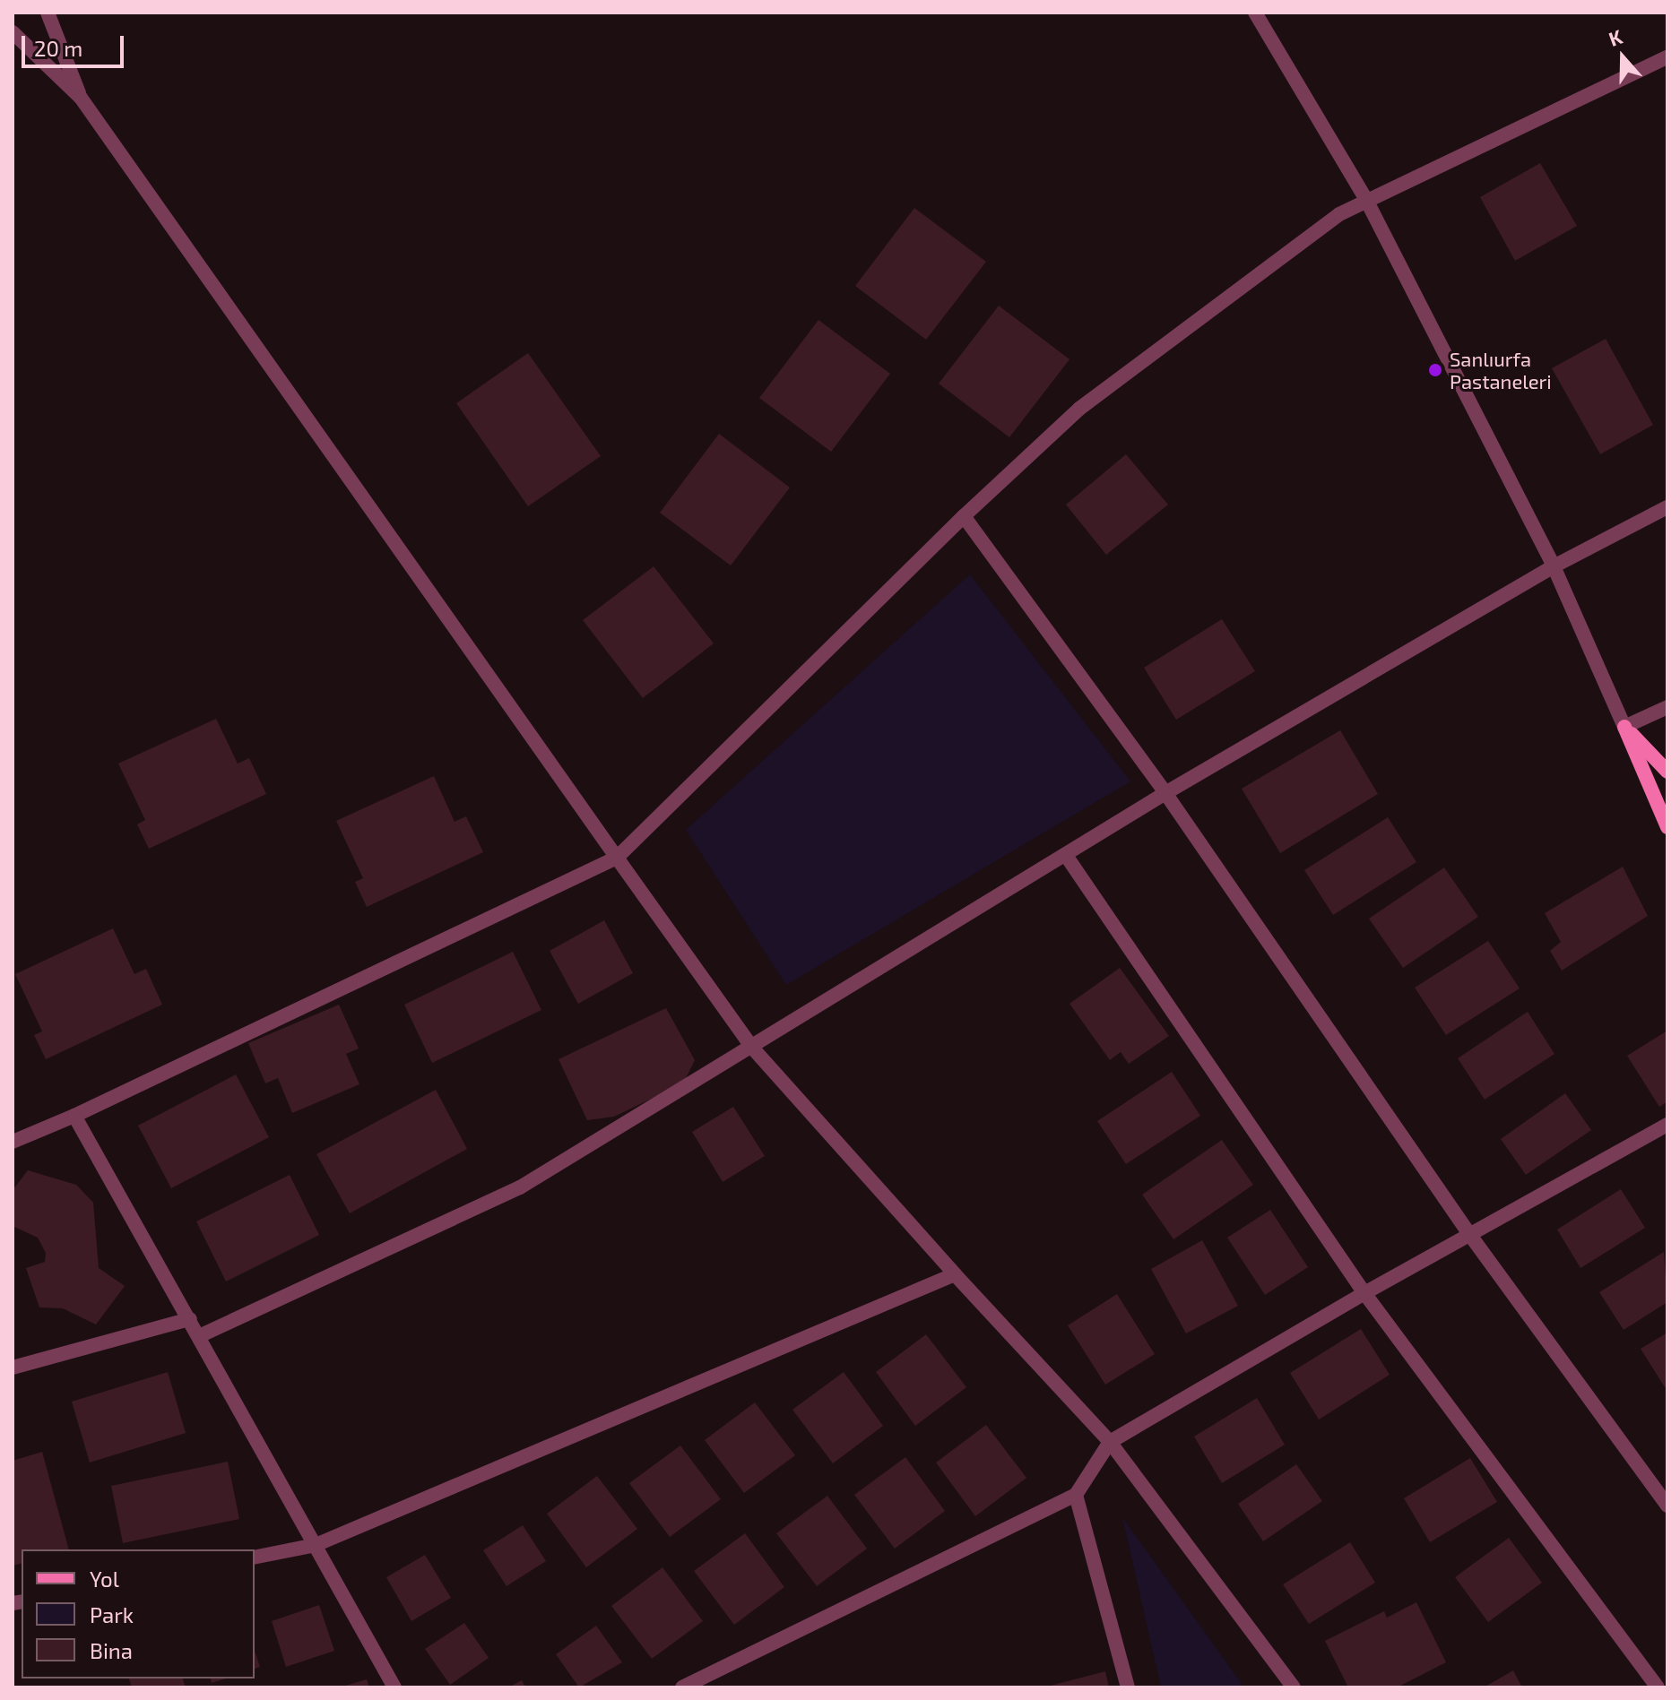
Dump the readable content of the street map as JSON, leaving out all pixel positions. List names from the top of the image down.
{
  "places": ["Sanlıurfa Pastaneleri"],
  "legend": ["Yol", "Park", "Bina"],
  "scale_bar": "20 m",
  "north": "top"
}
